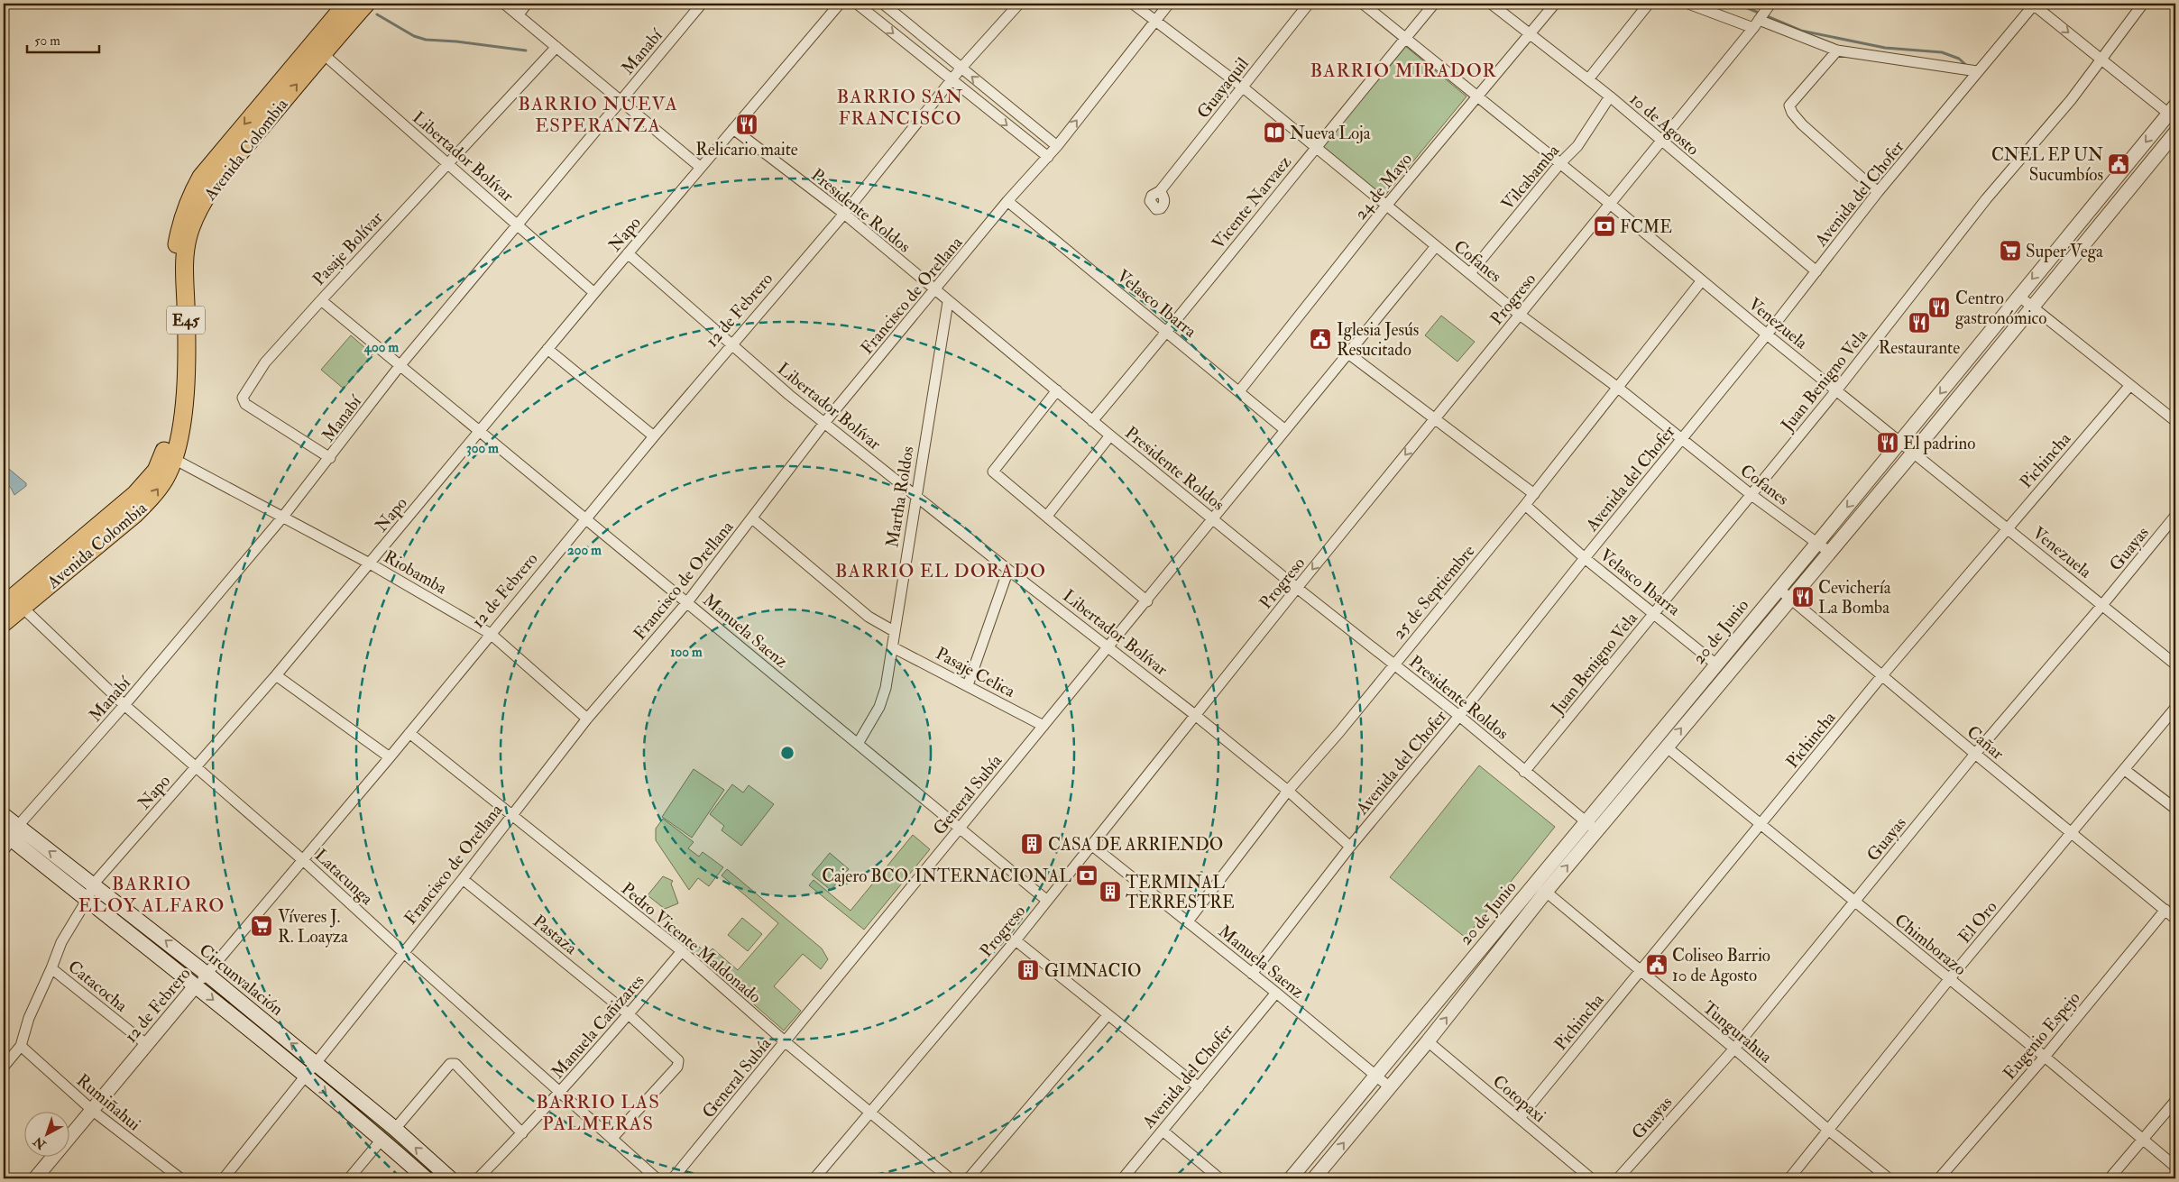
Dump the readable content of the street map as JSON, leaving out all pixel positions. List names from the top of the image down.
{
  "streets": {
    "main road": ["Avenida Colombia", "E45", "Circunvalación"],
    "street": [
      "Manabí",
      "Guayaquil",
      "10 de Agosto",
      "Libertador Bolívar",
      "Vilcabamba",
      "24 de Mayo",
      "Avenida del Chofer",
      "Vicente Narvaez",
      "Presidente Roldos",
      "Napo",
      "Pasaje Bolívar",
      "Cofanes",
      "Francisco de Orellana",
      "Progreso",
      "Velasco Ibarra",
      "12 de Febrero",
      "Venezuela",
      "Juan Benigno Vela",
      "Pichincha",
      "Martha Roldos",
      "Guayas",
      "Riobamba",
      "25 de Septiembre",
      "Manuela Saenz",
      "20 de Junio",
      "Pasaje Celica",
      "Cañar",
      "General Subía",
      "Latacunga",
      "El Oro",
      "Pastaza",
      "Pedro Vicente Maldonado",
      "Chimborazo",
      "Catacocha",
      "Manuela Cañizares",
      "Tungurahua",
      "Eugenio Espejo",
      "Cotopaxi",
      "Rumiñahui"
    ]
  },
  "crossings": [
    ["Manabí", "Libertador Bolívar"],
    ["Manabí", "Pasaje Bolívar"],
    ["Manabí", "Riobamba"],
    ["Manabí", "Manuela Saenz"],
    ["Manabí", "Latacunga"],
    ["Manabí", "Circunvalación"],
    ["Guayaquil", "Cofanes"],
    ["10 de Agosto", "Vilcabamba"],
    ["10 de Agosto", "24 de Mayo"],
    ["10 de Agosto", "Avenida del Chofer"],
    ["10 de Agosto", "Progreso"],
    ["Avenida Colombia", "Libertador Bolívar"],
    ["Avenida Colombia", "Riobamba"],
    ["Avenida Colombia", "Latacunga"],
    ["Libertador Bolívar", "Avenida del Chofer"],
    ["Libertador Bolívar", "Napo"],
    ["Libertador Bolívar", "Pasaje Bolívar"],
    ["Libertador Bolívar", "Francisco de Orellana"],
    ["Libertador Bolívar", "Progreso"],
    ["Libertador Bolívar", "12 de Febrero"],
    ["Libertador Bolívar", "Martha Roldos"],
    ["Libertador Bolívar", "25 de Septiembre"],
    ["Libertador Bolívar", "General Subía"],
    ["Vilcabamba", "Cofanes"],
    ["Vilcabamba", "Venezuela"],
    ["24 de Mayo", "Cofanes"],
    ["24 de Mayo", "Velasco Ibarra"],
    ["24 de Mayo", "Venezuela"],
    ["Avenida del Chofer", "Presidente Roldos"],
    ["Avenida del Chofer", "Cofanes"],
    ["Avenida del Chofer", "Velasco Ibarra"],
    ["Avenida del Chofer", "Venezuela"],
    ["Avenida del Chofer", "Manuela Saenz"],
    ["Vicente Narvaez", "Presidente Roldos"],
    ["Vicente Narvaez", "Cofanes"],
    ["Vicente Narvaez", "Velasco Ibarra"],
    ["Vicente Narvaez", "Venezuela"],
    ["Presidente Roldos", "Napo"],
    ["Presidente Roldos", "Francisco de Orellana"],
    ["Presidente Roldos", "Progreso"],
    ["Presidente Roldos", "12 de Febrero"],
    ["Presidente Roldos", "Juan Benigno Vela"],
    ["Presidente Roldos", "Martha Roldos"],
    ["Presidente Roldos", "25 de Septiembre"],
    ["Presidente Roldos", "20 de Junio"],
    ["Presidente Roldos", "General Subía"],
    ["Napo", "Riobamba"],
    ["Napo", "Manuela Saenz"],
    ["Napo", "Latacunga"],
    ["Napo", "Circunvalación"],
    ["Napo", "Catacocha"],
    ["Napo", "Rumiñahui"],
    ["Pasaje Bolívar", "Manuela Saenz"],
    ["Cofanes", "Francisco de Orellana"],
    ["Cofanes", "Progreso"],
    ["Cofanes", "Juan Benigno Vela"],
    ["Cofanes", "25 de Septiembre"],
    ["Cofanes", "20 de Junio"],
    ["Cofanes", "General Subía"],
    ["Francisco de Orellana", "Velasco Ibarra"],
    ["Francisco de Orellana", "Riobamba"],
    ["Francisco de Orellana", "Manuela Saenz"],
    ["Francisco de Orellana", "Latacunga"],
    ["Francisco de Orellana", "Pastaza"],
    ["Francisco de Orellana", "Pedro Vicente Maldonado"],
    ["Francisco de Orellana", "Circunvalación"],
    ["Progreso", "Venezuela"],
    ["Progreso", "Manuela Saenz"],
    ["Progreso", "Pedro Vicente Maldonado"],
    ["Velasco Ibarra", "Juan Benigno Vela"],
    ["Velasco Ibarra", "25 de Septiembre"],
    ["Velasco Ibarra", "20 de Junio"],
    ["Velasco Ibarra", "General Subía"],
    ["12 de Febrero", "Riobamba"],
    ["12 de Febrero", "Manuela Saenz"],
    ["12 de Febrero", "Latacunga"],
    ["12 de Febrero", "Pedro Vicente Maldonado"],
    ["12 de Febrero", "Circunvalación"],
    ["12 de Febrero", "Catacocha"],
    ["12 de Febrero", "Rumiñahui"],
    ["Venezuela", "Juan Benigno Vela"],
    ["Venezuela", "Pichincha"],
    ["Venezuela", "Guayas"],
    ["Venezuela", "25 de Septiembre"],
    ["Venezuela", "20 de Junio"],
    ["Pichincha", "Cañar"],
    ["Pichincha", "Chimborazo"],
    ["Pichincha", "Tungurahua"],
    ["Pichincha", "Cotopaxi"],
    ["Martha Roldos", "Manuela Saenz"],
    ["Martha Roldos", "Pasaje Celica"],
    ["Guayas", "Cañar"],
    ["Guayas", "Chimborazo"],
    ["Guayas", "Tungurahua"],
    ["25 de Septiembre", "Manuela Saenz"],
    ["Manuela Saenz", "20 de Junio"],
    ["Manuela Saenz", "General Subía"],
    ["20 de Junio", "Cañar"],
    ["20 de Junio", "Chimborazo"],
    ["20 de Junio", "Tungurahua"],
    ["20 de Junio", "Cotopaxi"],
    ["Pasaje Celica", "General Subía"],
    ["Cañar", "El Oro"],
    ["Cañar", "Eugenio Espejo"],
    ["General Subía", "Pedro Vicente Maldonado"],
    ["Latacunga", "Pastaza"],
    ["Latacunga", "Manuela Cañizares"],
    ["El Oro", "Chimborazo"],
    ["El Oro", "Tungurahua"],
    ["Pastaza", "Manuela Cañizares"],
    ["Pedro Vicente Maldonado", "Manuela Cañizares"],
    ["Chimborazo", "Eugenio Espejo"]
  ],
  "districts": [
    "BARRIO MIRADOR",
    "BARRIO SAN FRANCISCO",
    "BARRIO NUEVA ESPERANZA",
    "BARRIO EL DORADO",
    "BARRIO ELOY ALFARO",
    "BARRIO LAS PALMERAS"
  ],
  "places": {
    "restaurant": [
      "Relicario maite",
      "Centro gastronómico",
      "Restaurante",
      "El padrino",
      "Cevichería La Bomba"
    ],
    "library": ["Nueva Loja"],
    "public building": ["CNEL EP UN Sucumbíos", "Iglesia Jesús Resucitado", "Coliseo Barrio 10 de Agosto"],
    "bank": ["FCME", "Cajero BCO. INTERNACIONAL"],
    "supermarket": ["Super Vega", "Víveres J. R. Loayza"],
    "building": ["CASA DE ARRIENDO", "TERMINAL TERRESTRE", "GIMNACIO"]
  },
  "scale_bar": "50 m",
  "north": "bottom left",
  "rings": [
    "400 m",
    "300 m",
    "200 m",
    "100 m"
  ]
}
